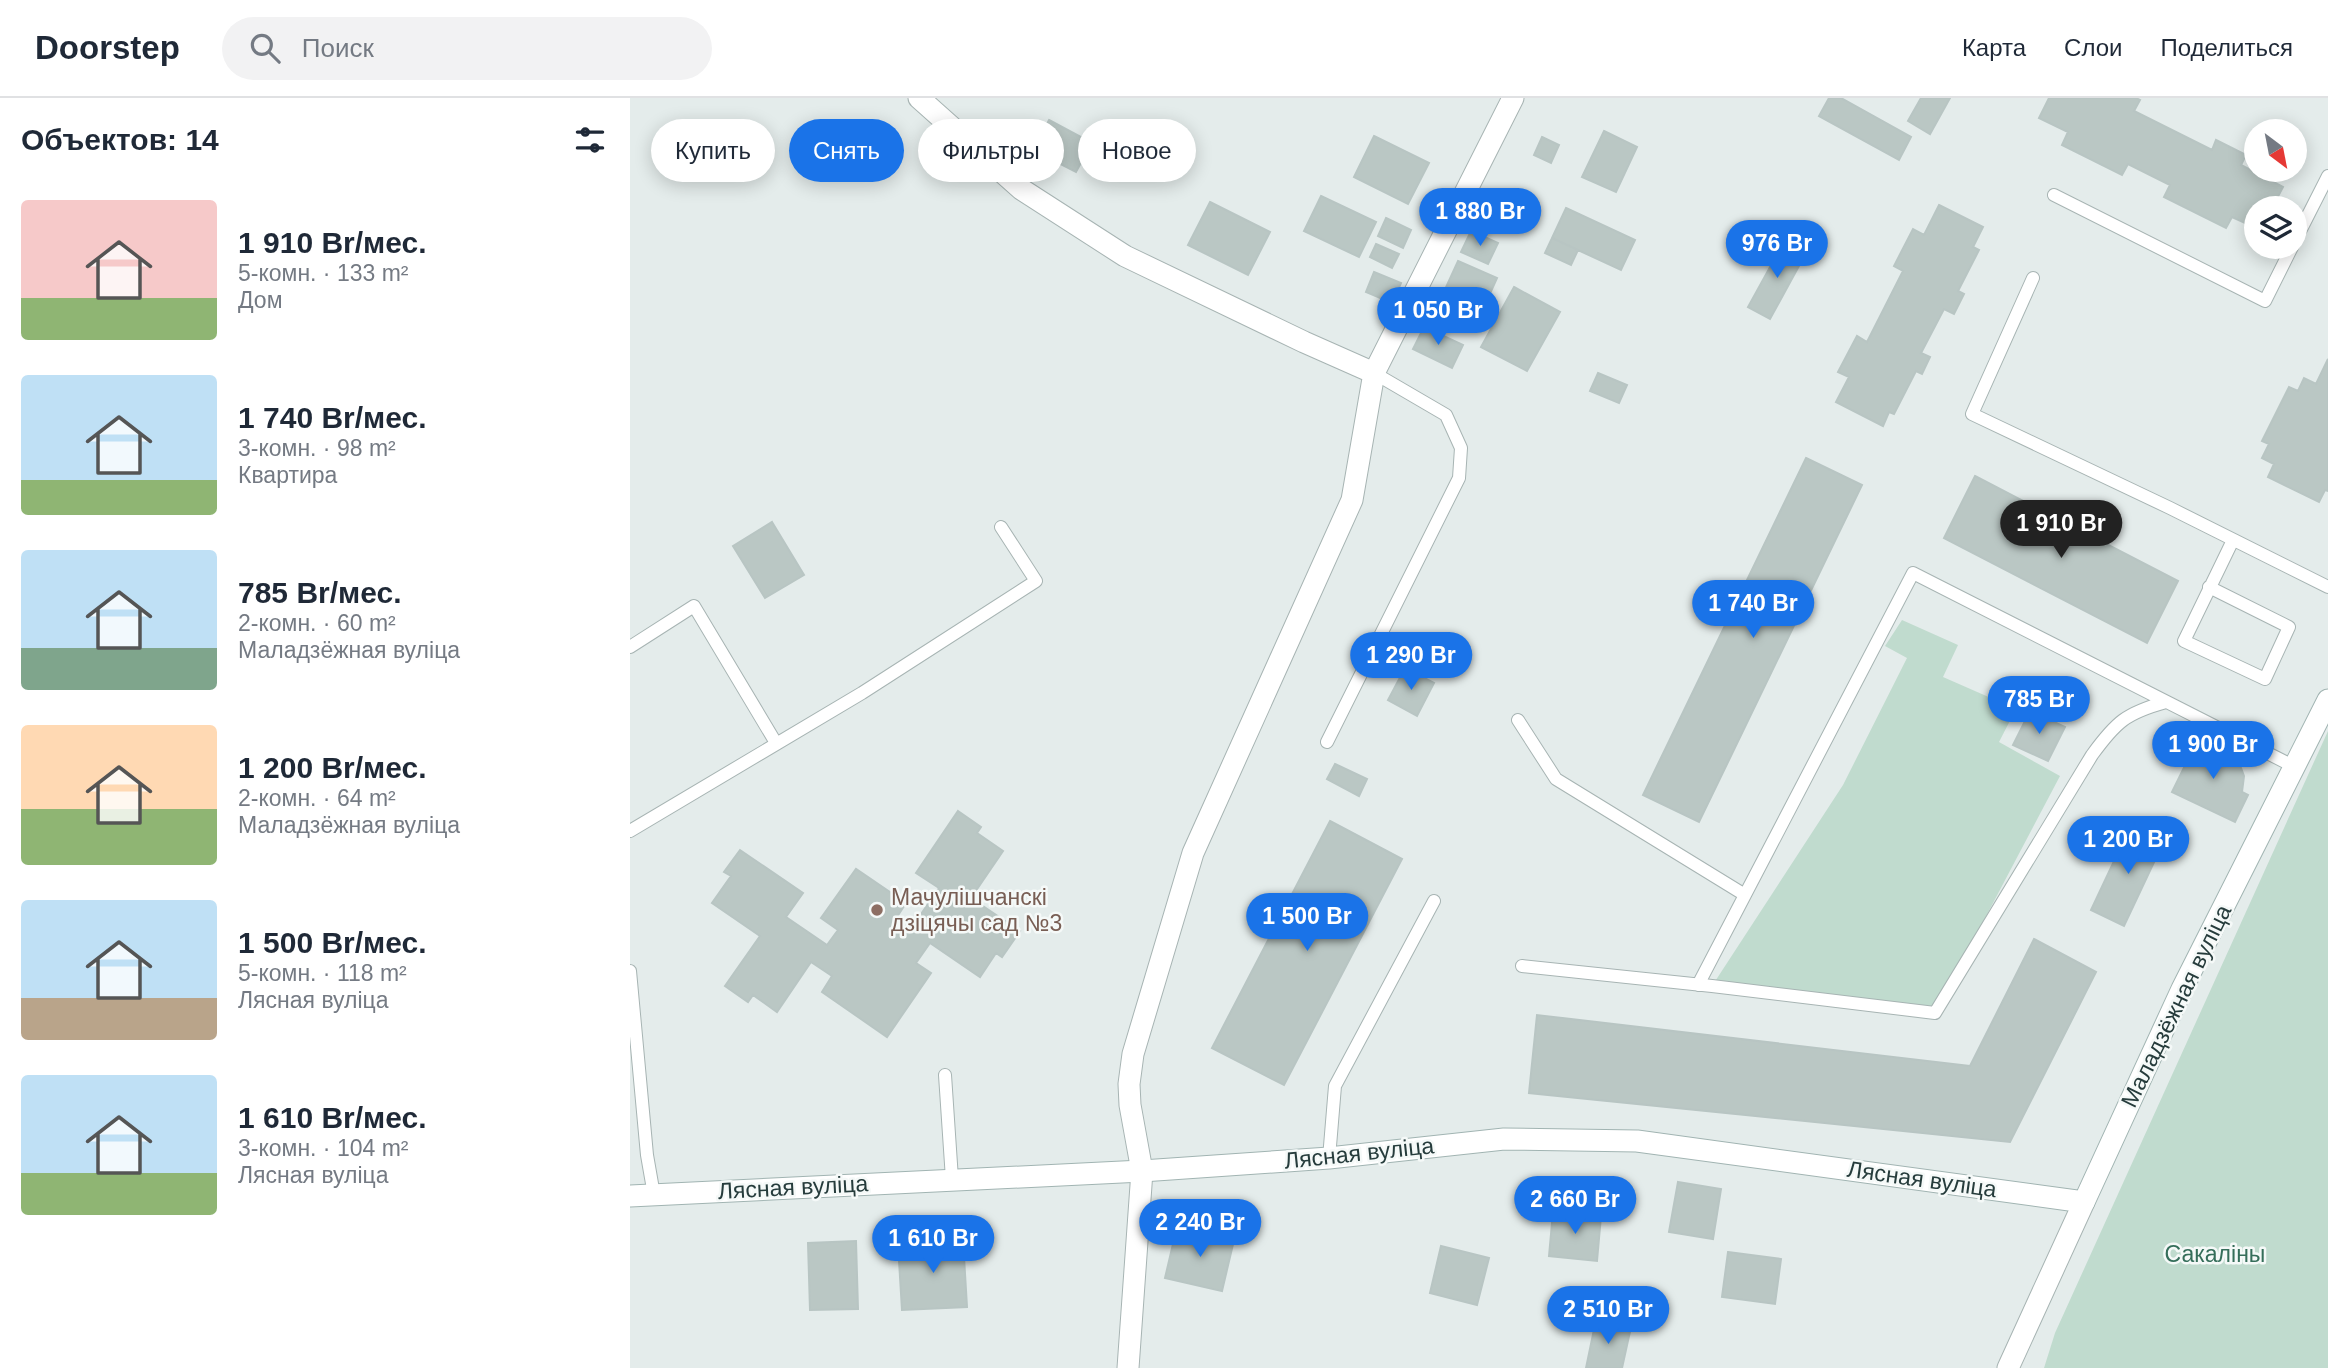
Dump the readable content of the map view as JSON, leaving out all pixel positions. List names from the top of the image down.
{
  "streets": {
    "street": ["Маладзёжная вуліца", "Лясная вуліца"]
  },
  "crossings": [
    ["Маладзёжная вуліца", "Лясная вуліца"]
  ],
  "parks": ["Сакаліны"],
  "places": ["Мачулішчанскі дзіцячы сад №3"],
  "north": "bottom right",
  "page": {
    "header": "Doorstep",
    "search": "Поиск",
    "nav": ["Карта", "Слои", "Поделиться"],
    "heading": "Объектов: 14",
    "chip": [
      "Купить",
      "Снять",
      "Фильтры",
      "Новое"
    ],
    "list": [
      {
        "name": "1 910 Br/мес.",
        "note": "5-комн. · 133 m² · Дом"
      },
      {
        "name": "1 740 Br/мес.",
        "note": "3-комн. · 98 m² · Квартира"
      },
      {
        "name": "785 Br/мес.",
        "note": "2-комн. · 60 m² · Маладзёжная вуліца"
      },
      {
        "name": "1 200 Br/мес.",
        "note": "2-комн. · 64 m² · Маладзёжная вуліца"
      },
      {
        "name": "1 500 Br/мес.",
        "note": "5-комн. · 118 m² · Лясная вуліца"
      },
      {
        "name": "1 610 Br/мес.",
        "note": "3-комн. · 104 m² · Лясная вуліца"
      }
    ],
    "price": [
      "1 880 Br",
      "976 Br",
      "1 050 Br",
      "1 910 Br",
      "1 740 Br",
      "1 290 Br",
      "785 Br",
      "1 900 Br",
      "1 200 Br",
      "1 500 Br",
      "2 660 Br",
      "2 240 Br",
      "1 610 Br",
      "2 510 Br"
    ]
  }
}
